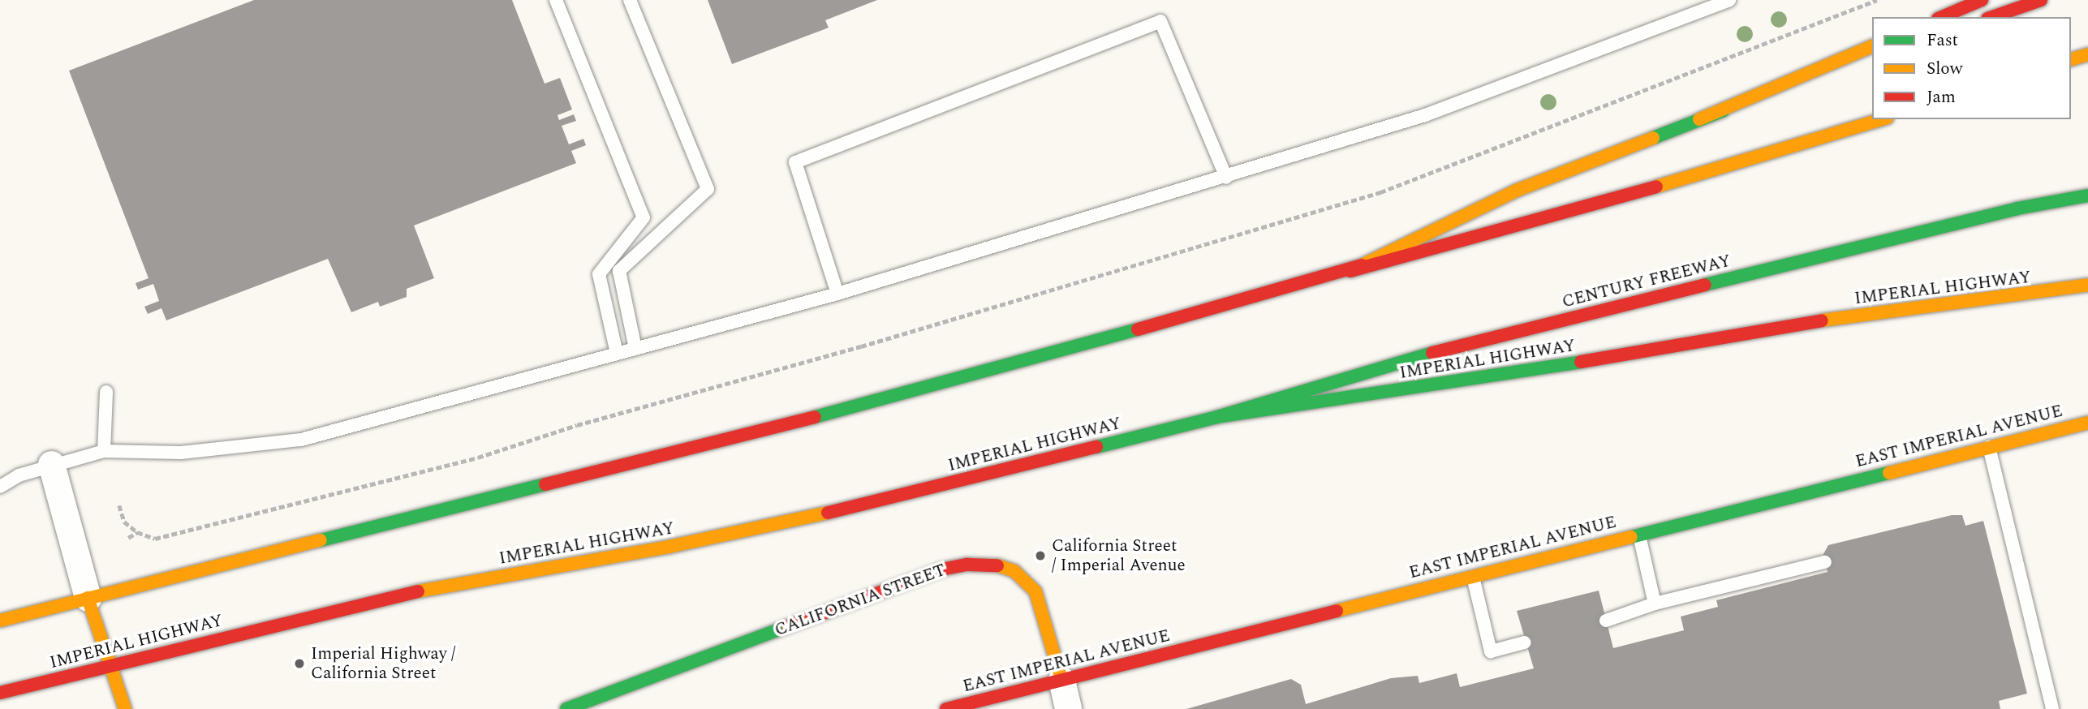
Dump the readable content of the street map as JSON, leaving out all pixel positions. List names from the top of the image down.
{
  "streets": {
    "main road": [
      "CENTURY FREEWAY",
      "IMPERIAL HIGHWAY",
      "EAST IMPERIAL AVENUE",
      "CALIFORNIA STREET"
    ]
  },
  "crossings": [
    ["CENTURY FREEWAY", "IMPERIAL HIGHWAY"],
    ["EAST IMPERIAL AVENUE", "CALIFORNIA STREET"]
  ],
  "places": ["California Street / Imperial Avenue", "Imperial Highway / California Street"],
  "legend": ["Fast", "Slow", "Jam"]
}
